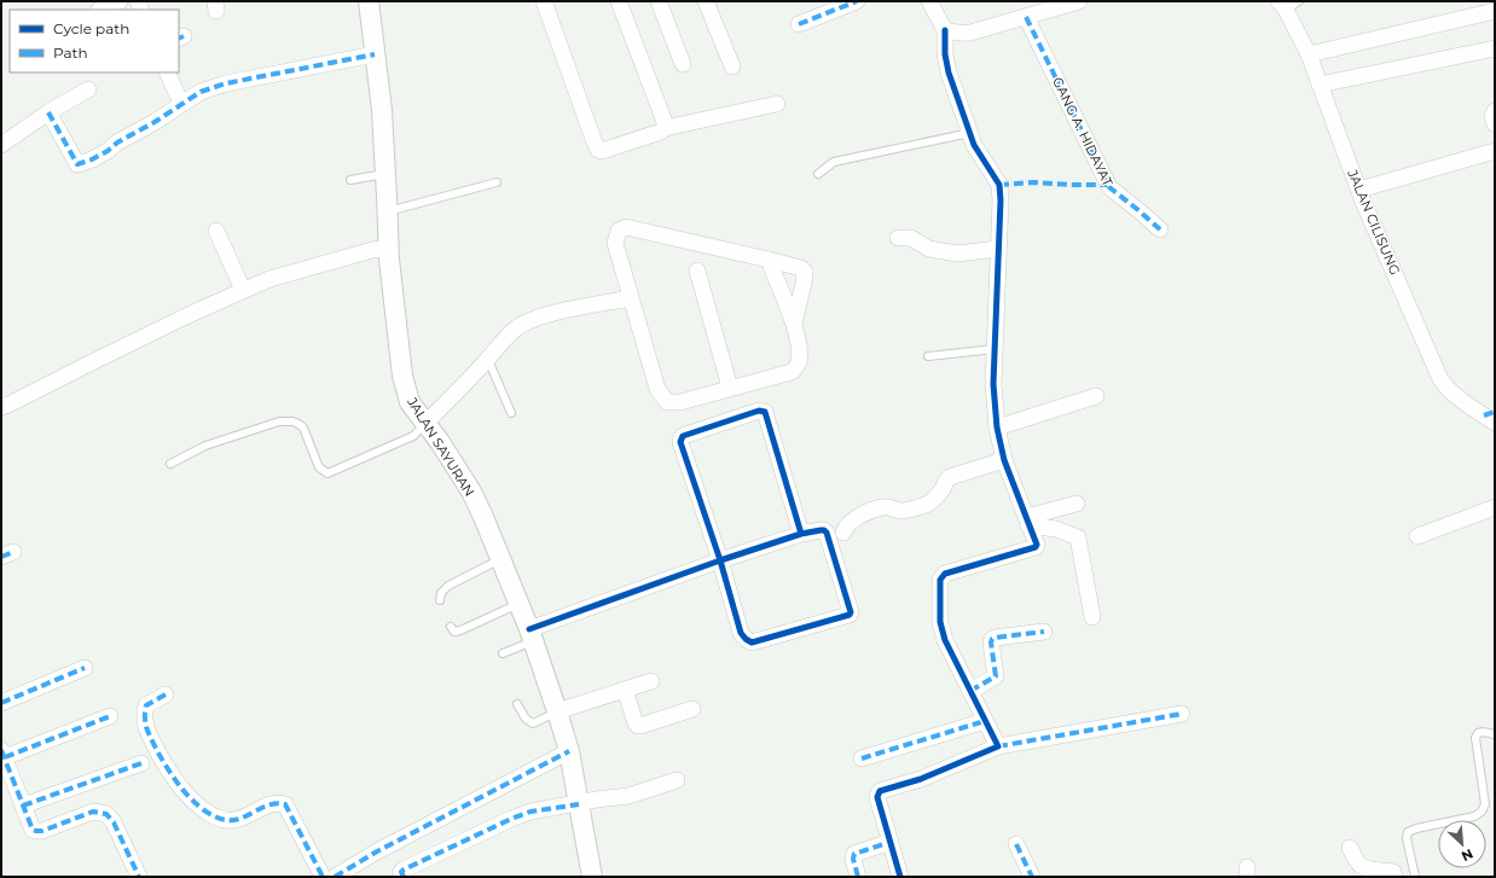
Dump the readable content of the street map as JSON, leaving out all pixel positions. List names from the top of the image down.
{
  "streets": {
    "street": ["GANG A. HIDAYAT", "JALAN CILISUNG", "JALAN SAYURAN"]
  },
  "legend": ["Cycle path", "Path"],
  "north": "bottom right"
}
